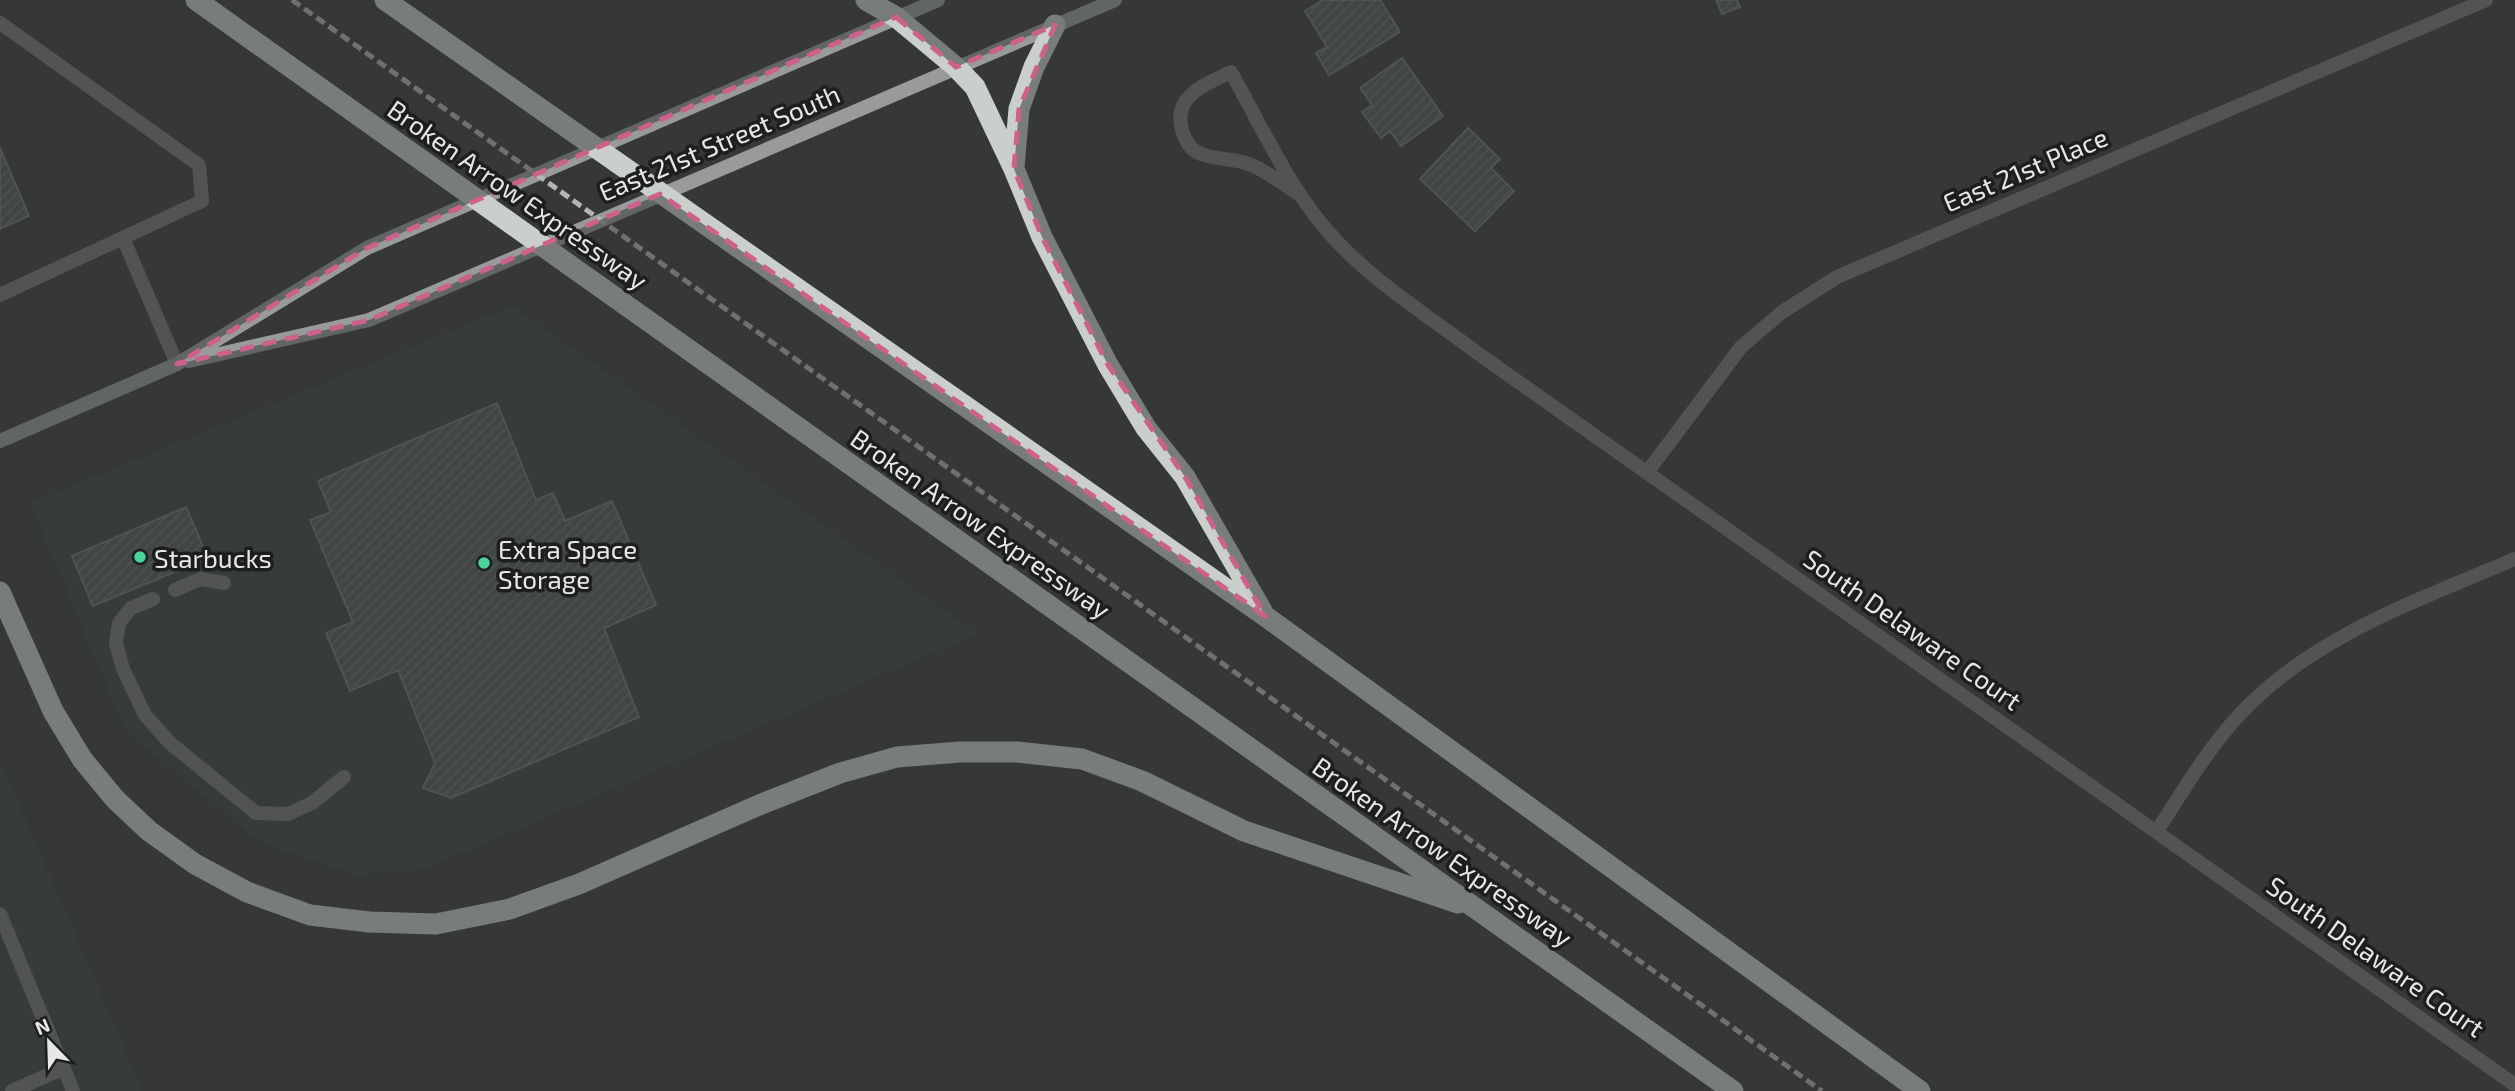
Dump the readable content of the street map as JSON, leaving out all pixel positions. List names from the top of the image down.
{
  "streets": {
    "highway": ["Broken Arrow Expressway"],
    "main road": ["East 21st Street South"],
    "street": ["East 21st Place", "South Delaware Court"]
  },
  "crossings": [
    ["East 21st Place", "South Delaware Court"]
  ],
  "places": ["Starbucks", "Extra Space Storage"],
  "north": "top left"
}
